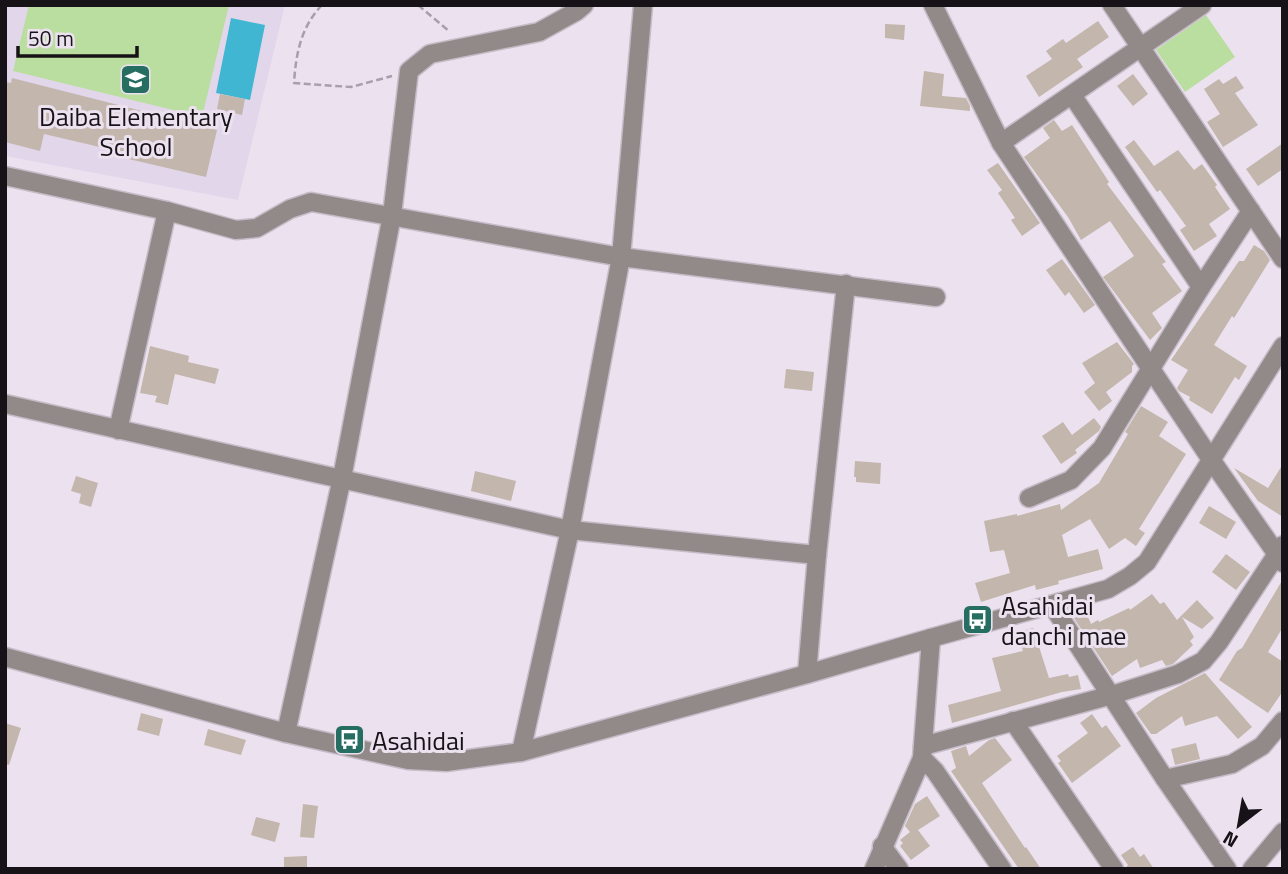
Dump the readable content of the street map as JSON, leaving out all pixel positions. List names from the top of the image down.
{
  "places": {
    "school or university": ["Daiba Elementary School"],
    "bus stop": ["Asahidai danchi mae", "Asahidai"]
  },
  "scale_bar": "50 m",
  "north": "bottom left"
}
